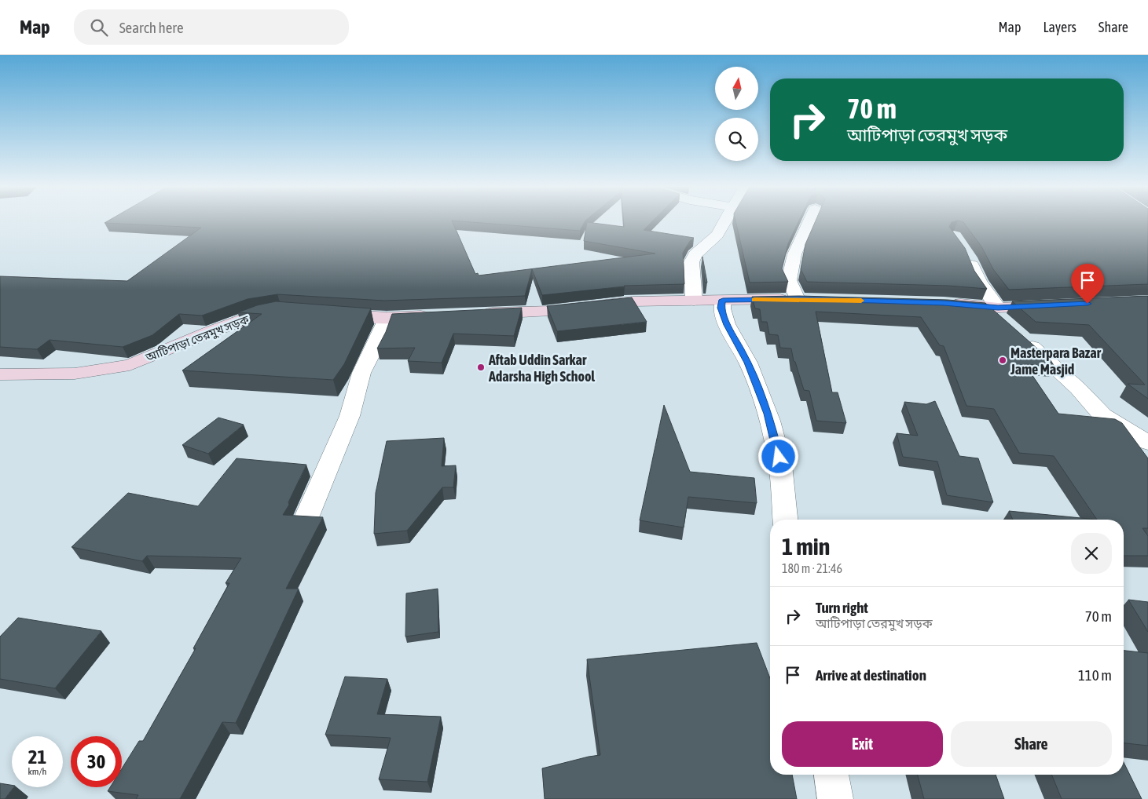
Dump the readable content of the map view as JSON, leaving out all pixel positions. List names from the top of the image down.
{
  "streets": {
    "main road": ["আটিপাড়া তেরমুখ সড়ক"]
  },
  "places": ["Masterpara Bazar Jame Masjid", "Aftab Uddin Sarkar Adarsha High School"],
  "north": "top",
  "page": {
    "header": "Map",
    "search": "Search here",
    "nav": ["Map", "Layers", "Share"],
    "turn": ["70 m", "আটিপাড়া তেরমুখ সড়ক"],
    "heading": ["1 min", "180 m · 21:46"],
    "list": [
      {
        "name": "Turn right",
        "note": "আটিপাড়া তেরমুখ সড়ক",
        "value": "70 m"
      },
      {
        "name": "Arrive at destination",
        "value": "110 m"
      }
    ],
    "buttons": ["Exit", "Share"],
    "speed": "21 km/h",
    "limit": "30"
  }
}
